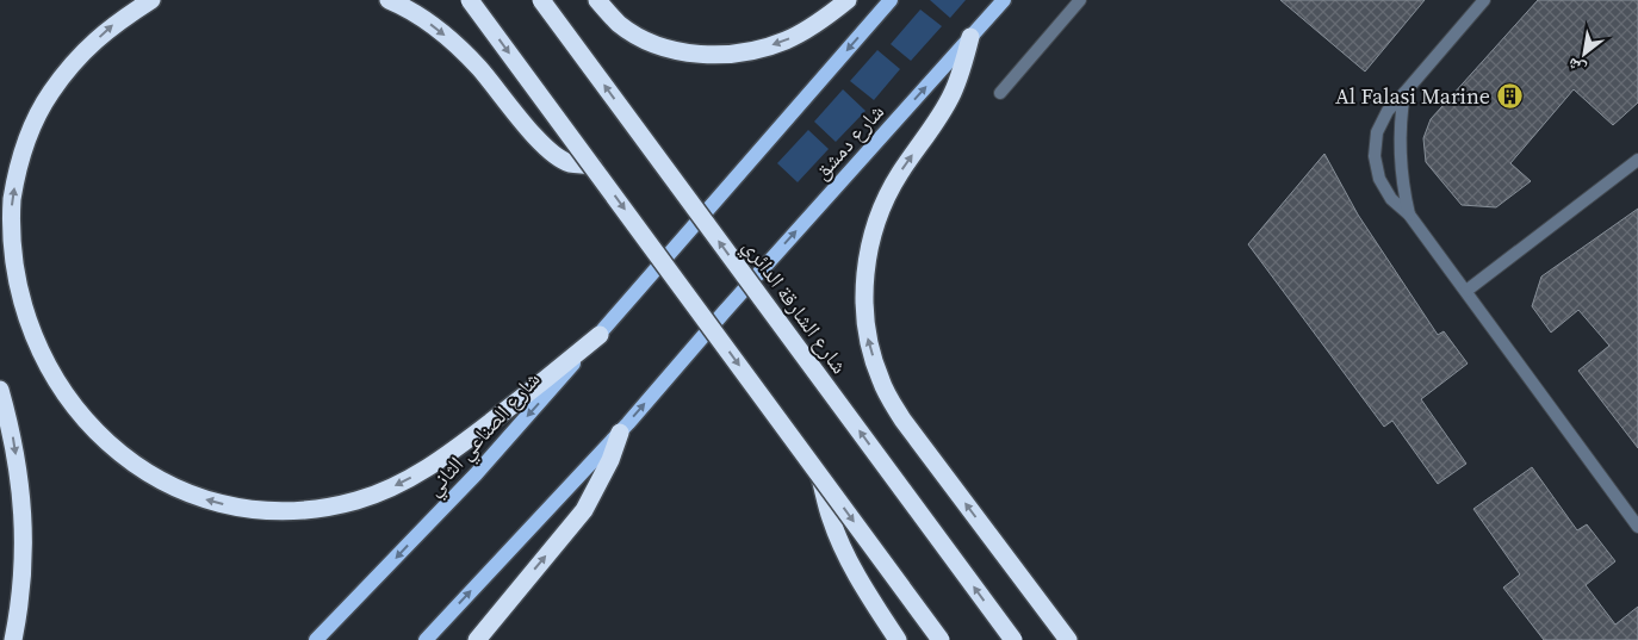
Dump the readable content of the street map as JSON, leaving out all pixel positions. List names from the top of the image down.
{
  "streets": {
    "highway": ["شارع الشارقة الدائري"],
    "main road": ["شارع دمشق", "شارع الصناعي الثاني"]
  },
  "one_way": ["شارع دمشق"],
  "places": {
    "building": ["Al Falasi Marine"]
  },
  "north": "bottom left"
}
